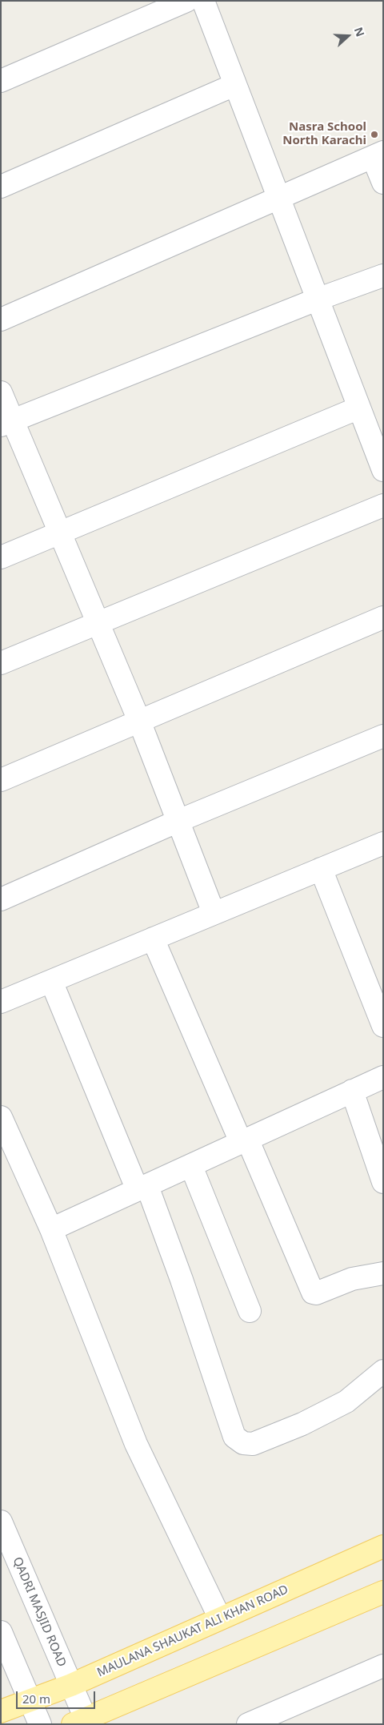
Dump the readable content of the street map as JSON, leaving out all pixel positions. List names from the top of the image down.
{
  "streets": {
    "main road": ["MAULANA SHAUKAT ALI KHAN ROAD"],
    "street": ["QADRI MASJID ROAD"]
  },
  "crossings": [
    ["QADRI MASJID ROAD", "MAULANA SHAUKAT ALI KHAN ROAD"]
  ],
  "places": ["Nasra School North Karachi"],
  "scale_bar": "20 m",
  "north": "right"
}
